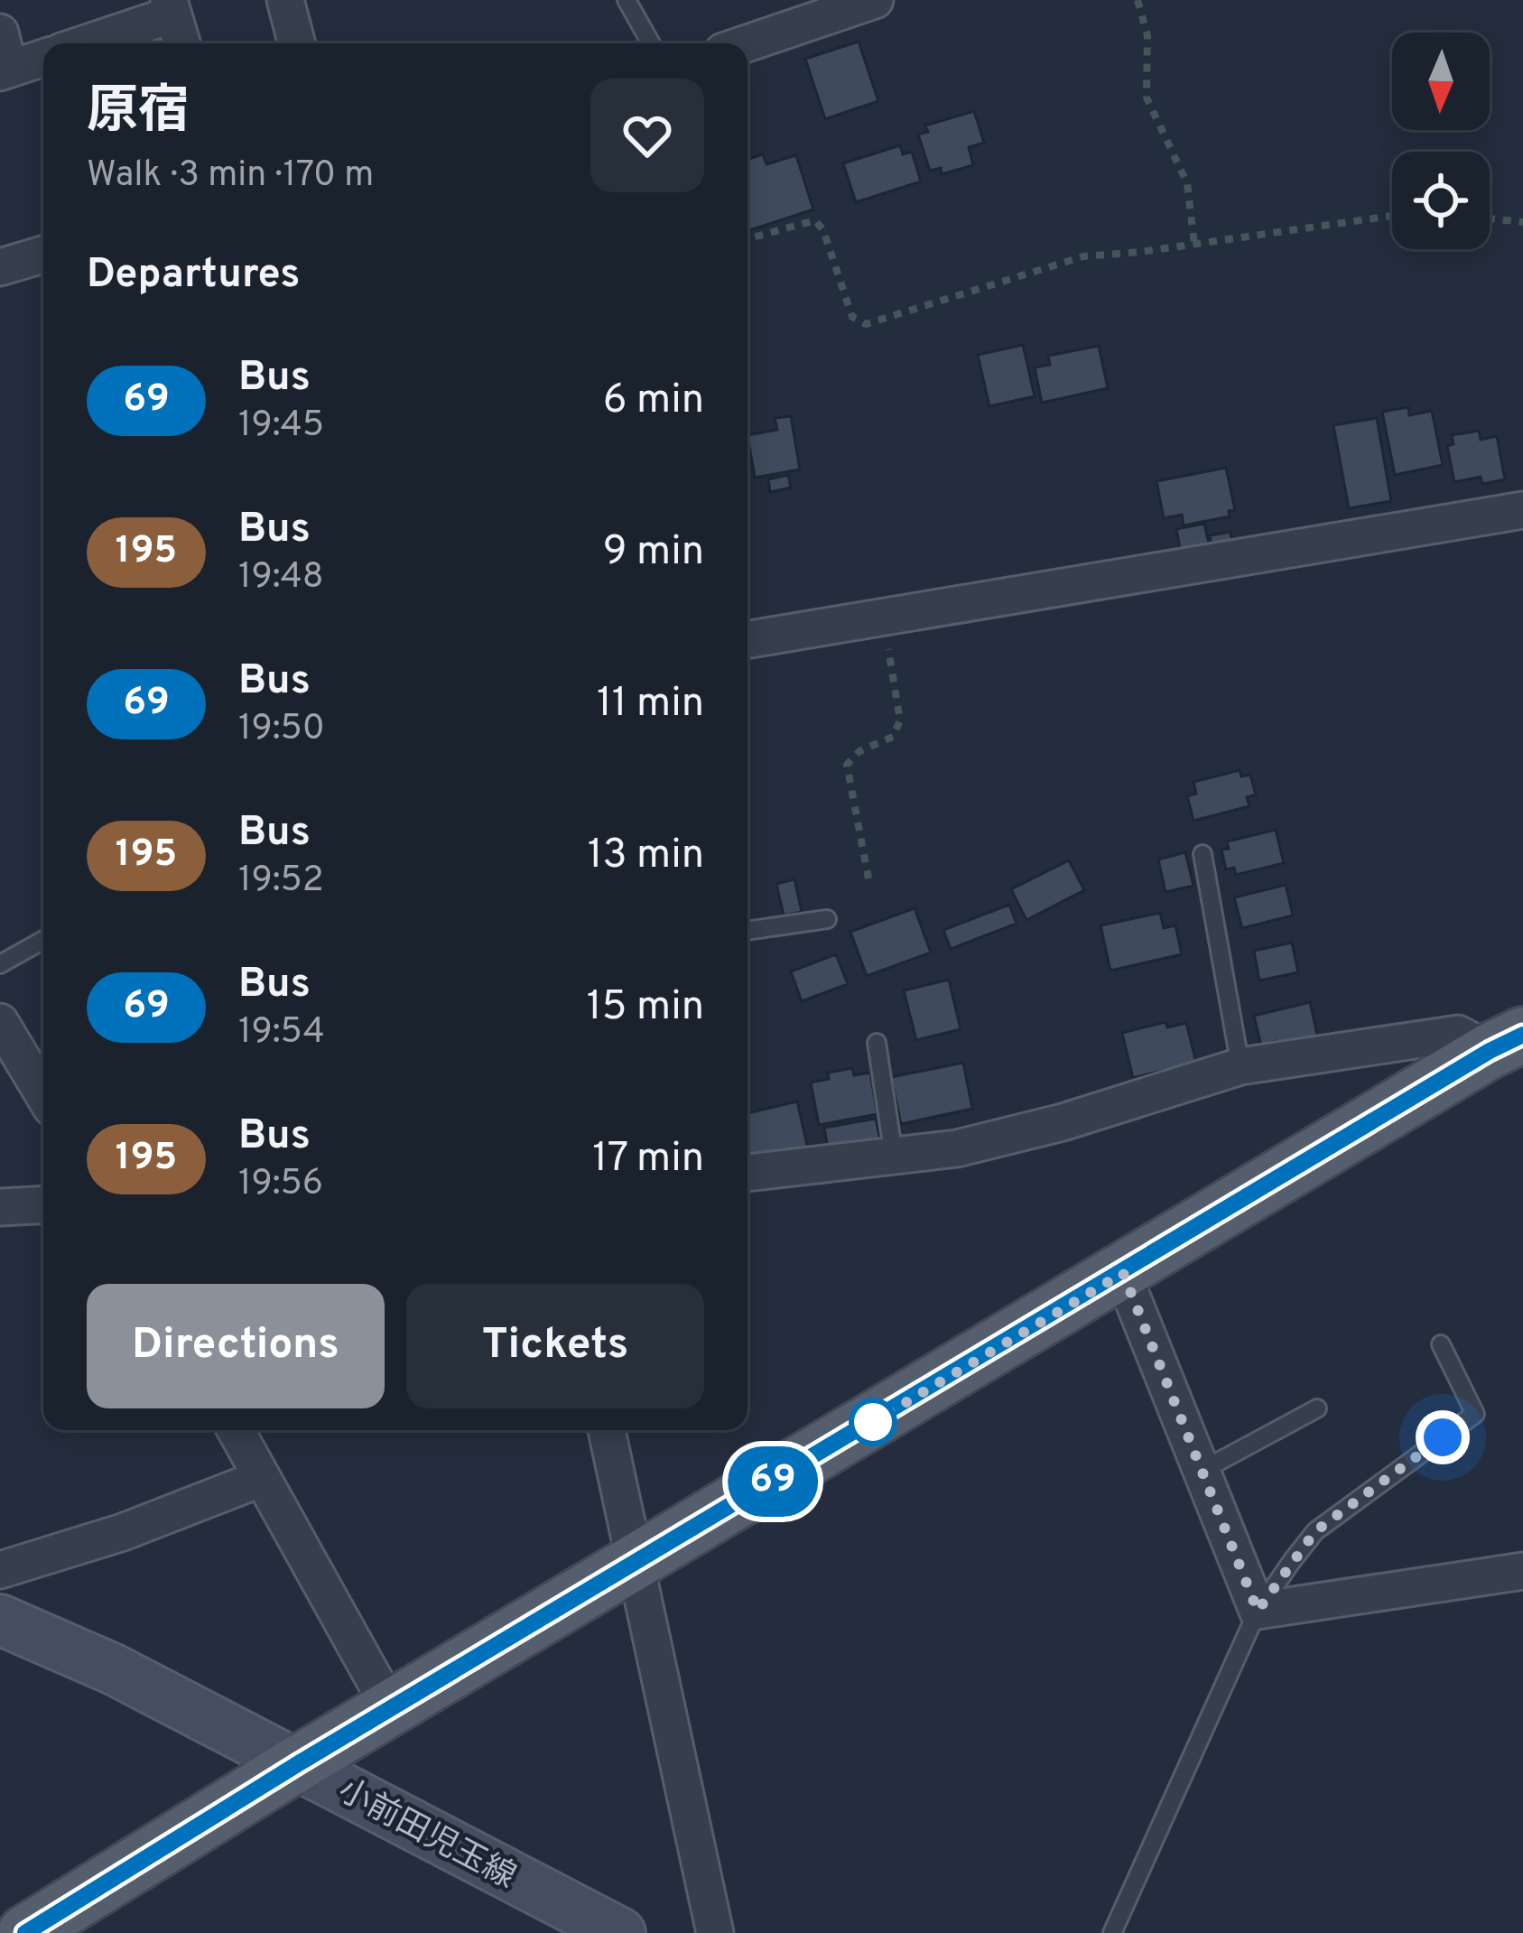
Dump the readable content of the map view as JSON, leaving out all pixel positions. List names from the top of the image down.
{
  "streets": {
    "main road": ["小前田児玉線"]
  },
  "lines": ["bus line 69"],
  "north": "bottom",
  "page": {
    "on_map": "69",
    "heading": [
      ["原宿", "Walk · 3 min · 170 m"],
      "Departures"
    ],
    "list": [
      {
        "mark": "69",
        "name": "Bus",
        "note": "19:45",
        "value": "6 min"
      },
      {
        "mark": "195",
        "name": "Bus",
        "note": "19:48",
        "value": "9 min"
      },
      {
        "mark": "69",
        "name": "Bus",
        "note": "19:50",
        "value": "11 min"
      },
      {
        "mark": "195",
        "name": "Bus",
        "note": "19:52",
        "value": "13 min"
      },
      {
        "mark": "69",
        "name": "Bus",
        "note": "19:54",
        "value": "15 min"
      },
      {
        "mark": "195",
        "name": "Bus",
        "note": "19:56",
        "value": "17 min"
      }
    ],
    "buttons": ["Directions", "Tickets"]
  }
}
